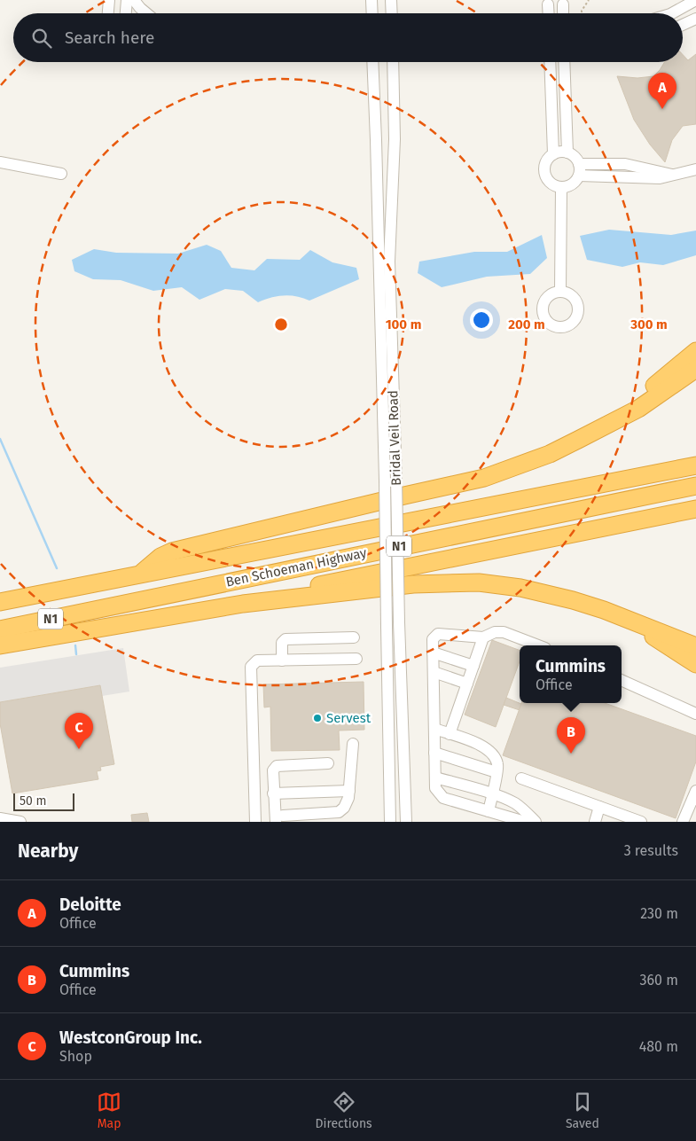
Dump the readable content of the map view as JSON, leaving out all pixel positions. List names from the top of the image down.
{
  "streets": {
    "highway": ["N1", "Ben Schoeman Highway"],
    "street": ["Bridal Veil Road"]
  },
  "places": ["Servest"],
  "scale_bar": "50 m",
  "page": {
    "search": "Search here",
    "pins": ["A", "C", "B"],
    "popup": ["Cummins", "Office"],
    "scale": "50 m",
    "heading": ["Nearby", "3 results"],
    "list": [
      {
        "mark": "A",
        "name": "Deloitte",
        "note": "Office",
        "value": "230 m"
      },
      {
        "mark": "B",
        "name": "Cummins",
        "note": "Office",
        "value": "360 m"
      },
      {
        "mark": "C",
        "name": "WestconGroup Inc.",
        "note": "Shop",
        "value": "480 m"
      }
    ],
    "nav": ["Map", "Directions", "Saved"]
  },
  "rings": ["100 m", "200 m", "300 m"]
}
